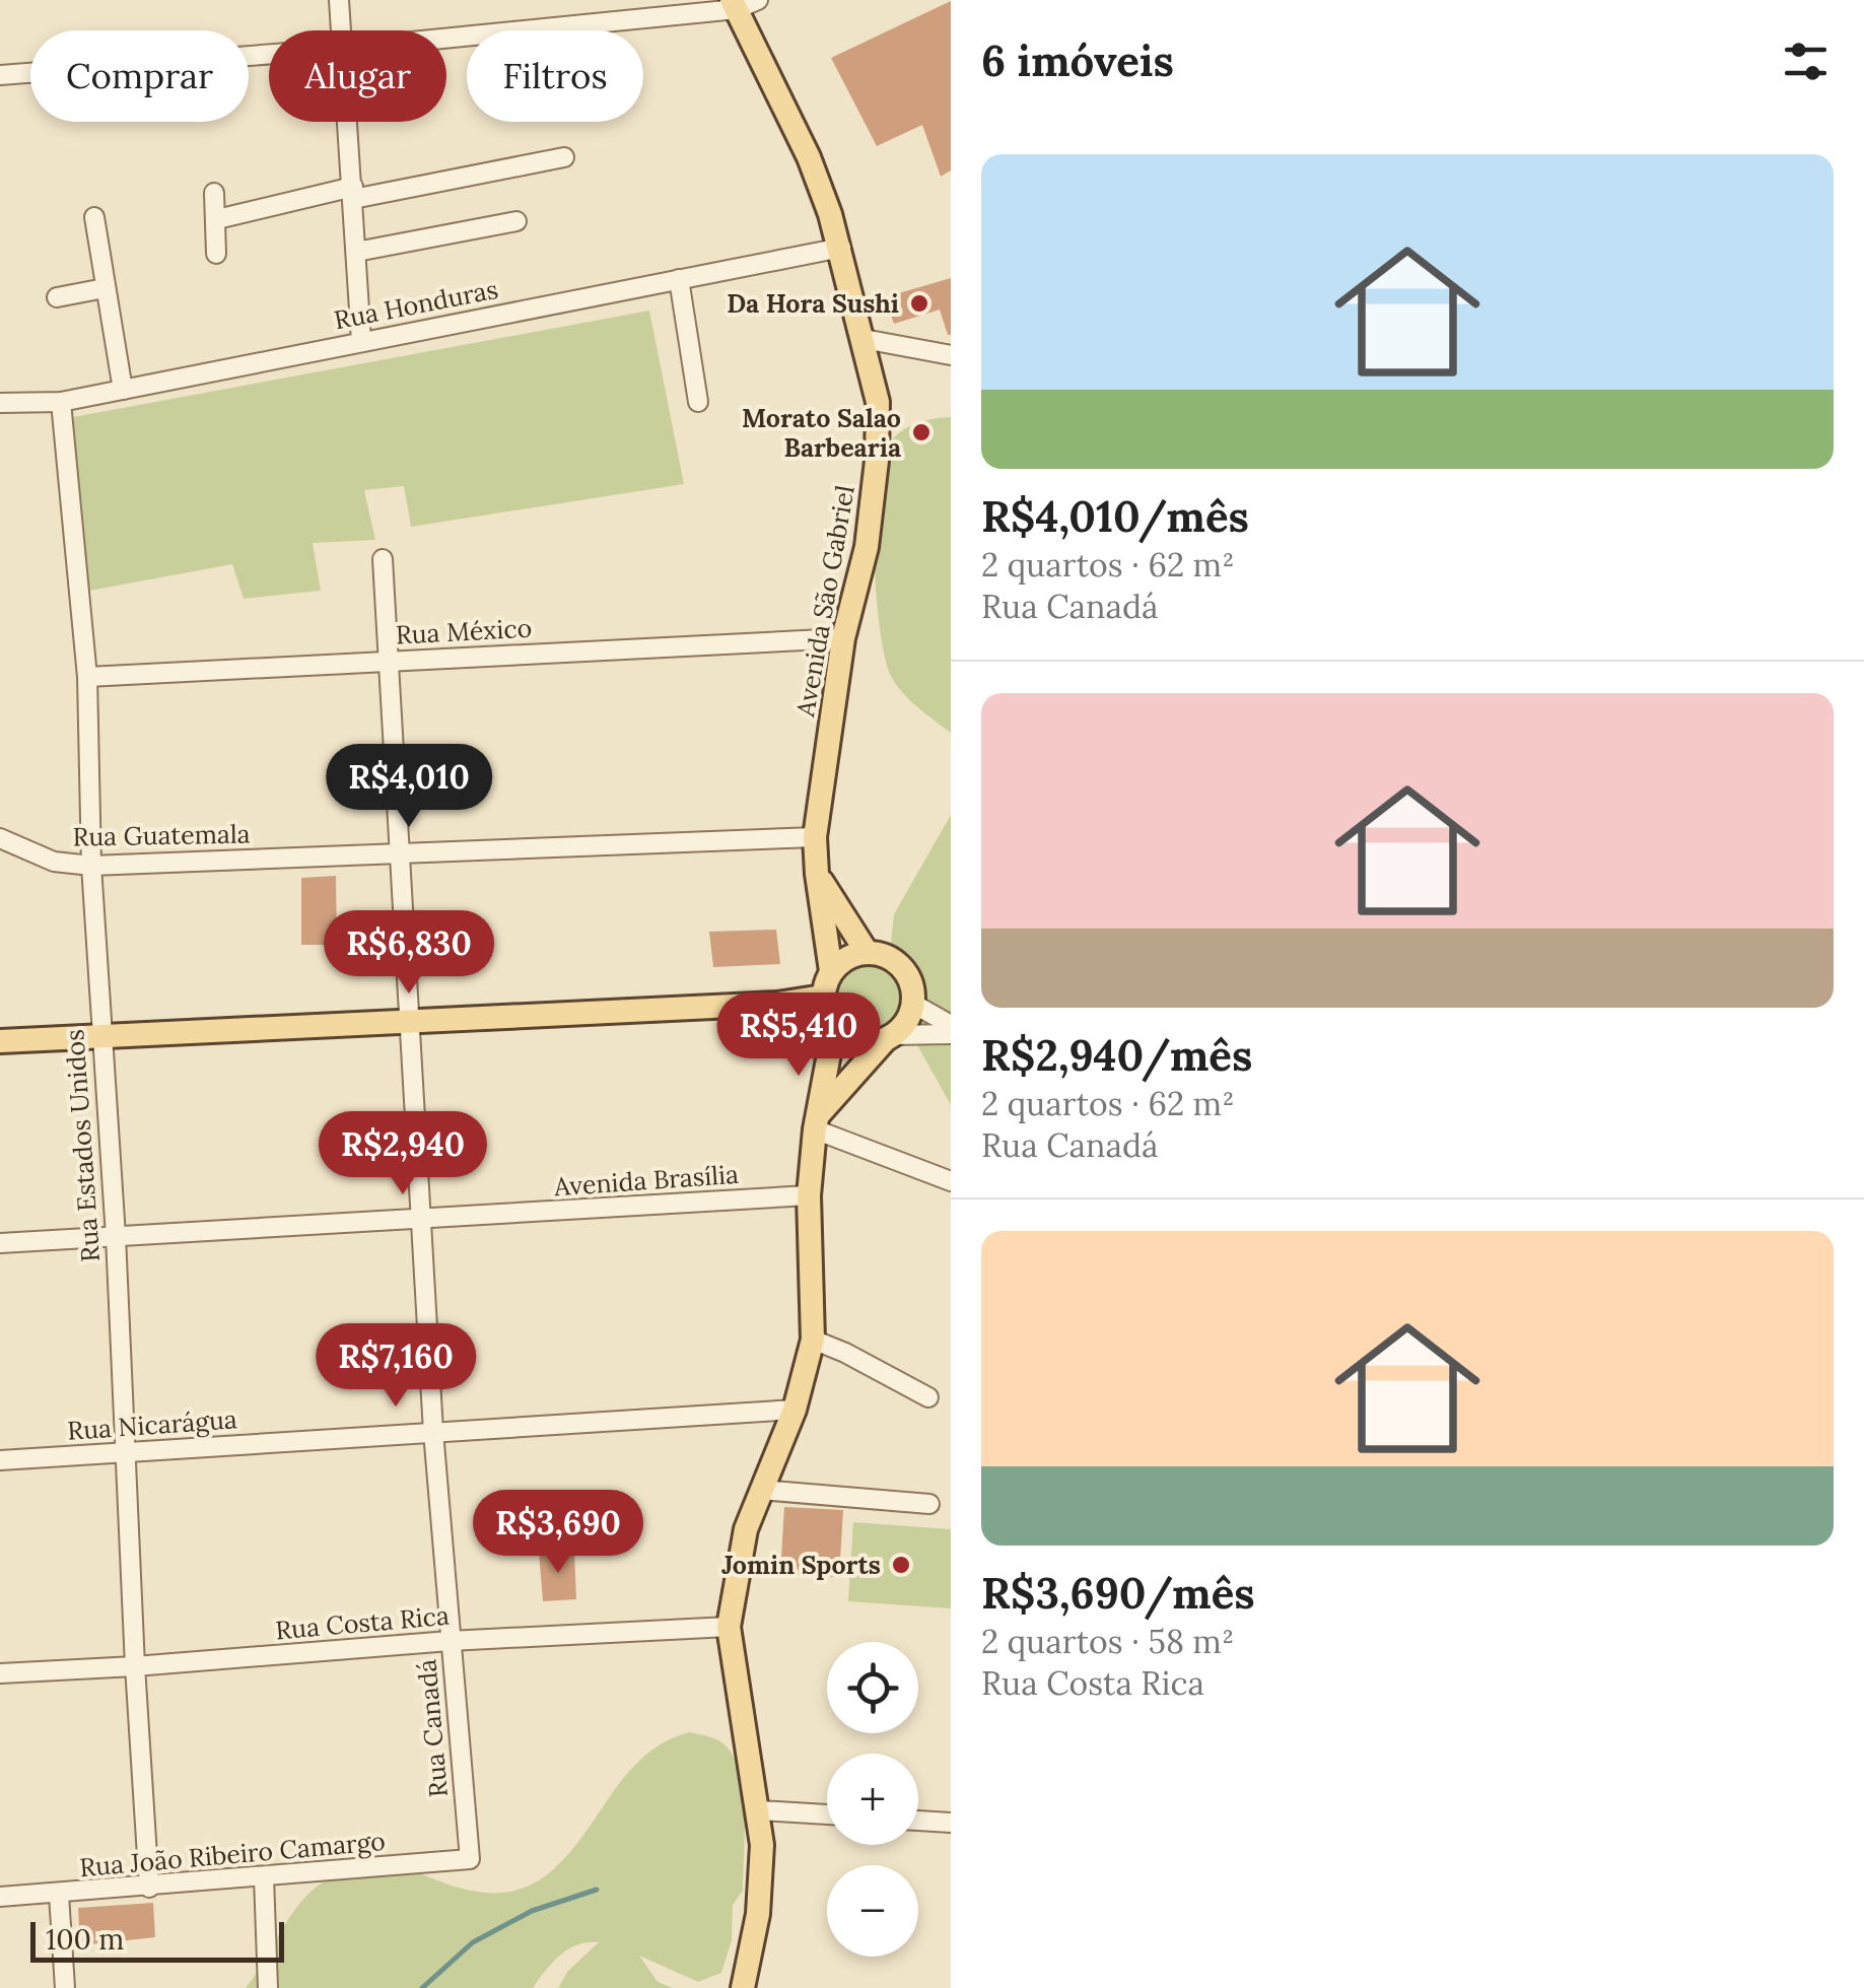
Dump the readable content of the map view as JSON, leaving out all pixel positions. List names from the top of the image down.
{
  "streets": {
    "main road": ["Avenida São Gabriel"],
    "street": [
      "Rua Honduras",
      "Rua México",
      "Rua Guatemala",
      "Rua Estados Unidos",
      "Avenida Brasília",
      "Rua Nicarágua",
      "Rua Costa Rica",
      "Rua Canadá",
      "Rua João Ribeiro Camargo"
    ]
  },
  "crossings": [
    ["Rua Honduras", "Avenida São Gabriel"],
    ["Rua Honduras", "Rua Estados Unidos"],
    ["Avenida São Gabriel", "Rua México"],
    ["Avenida São Gabriel", "Rua Guatemala"],
    ["Rua México", "Rua Estados Unidos"],
    ["Rua México", "Rua Canadá"],
    ["Rua Guatemala", "Rua Estados Unidos"],
    ["Rua Guatemala", "Rua Canadá"],
    ["Rua Estados Unidos", "Avenida Brasília"],
    ["Rua Estados Unidos", "Rua Nicarágua"],
    ["Rua Estados Unidos", "Rua Costa Rica"],
    ["Rua Estados Unidos", "Rua João Ribeiro Camargo"],
    ["Avenida Brasília", "Rua Canadá"],
    ["Rua Nicarágua", "Rua Canadá"],
    ["Rua Costa Rica", "Rua Canadá"],
    ["Rua Canadá", "Rua João Ribeiro Camargo"]
  ],
  "places": ["Da Hora Sushi", "Morato Salao Barbearia", "Jomin Sports"],
  "scale_bar": "100 m",
  "page": {
    "heading": "6 imóveis",
    "chip": ["Comprar", "Alugar", "Filtros"],
    "list": [
      {
        "name": "R$4,010/mês",
        "note": "2 quartos · 62 m² · Rua Canadá"
      },
      {
        "name": "R$2,940/mês",
        "note": "2 quartos · 62 m² · Rua Canadá"
      },
      {
        "name": "R$3,690/mês",
        "note": "2 quartos · 58 m² · Rua Costa Rica"
      }
    ],
    "price": [
      "R$4,010",
      "R$6,830",
      "R$5,410",
      "R$2,940",
      "R$7,160",
      "R$3,690"
    ],
    "map_buttons": ["+", "−"],
    "scale": "100 m"
  }
}
